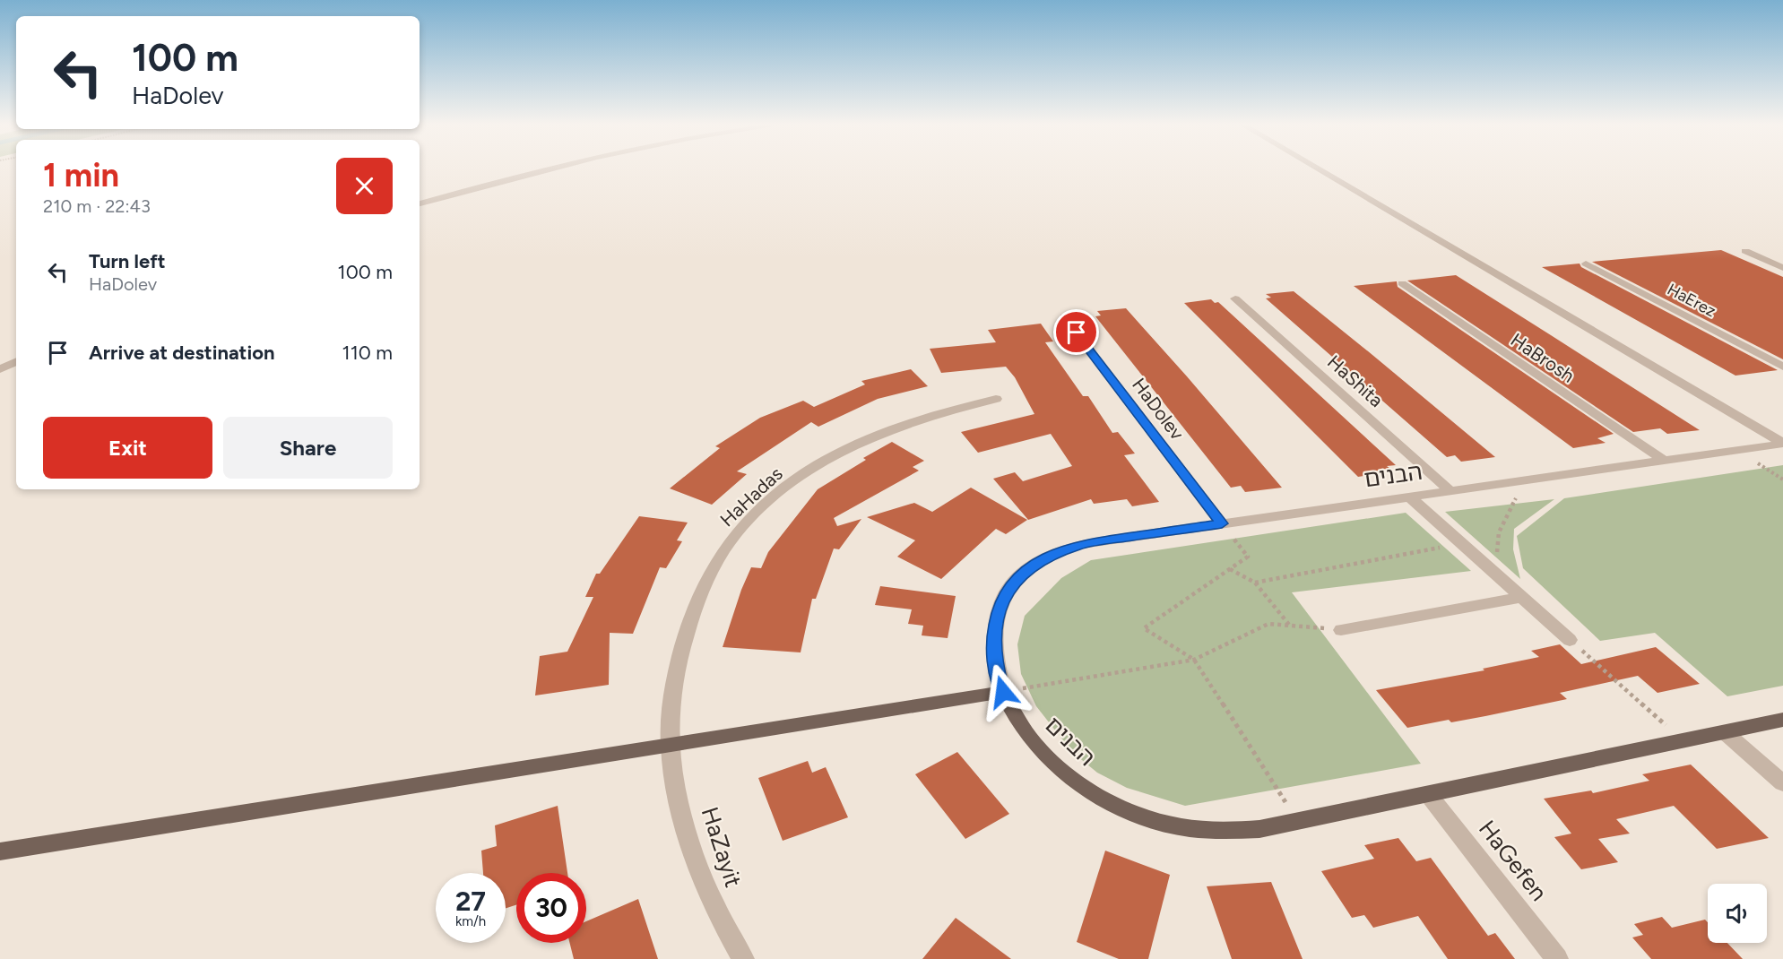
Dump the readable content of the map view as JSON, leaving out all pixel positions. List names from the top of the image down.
{
  "streets": {
    "main road": ["הבנים"],
    "street": [
      "HaErez",
      "HaBrosh",
      "HaShita",
      "HaDolev",
      "HaHadas",
      "HaZayit",
      "HaGefen"
    ]
  },
  "crossings": [
    ["HaBrosh", "הבנים"],
    ["HaShita", "הבנים"],
    ["HaDolev", "הבנים"],
    ["הבנים", "HaGefen"],
    ["HaHadas", "HaZayit"]
  ],
  "page": {
    "turn": ["100 m", "HaDolev"],
    "heading": ["1 min", "210 m · 22:43"],
    "list": [
      {
        "name": "Turn left",
        "note": "HaDolev",
        "value": "100 m"
      },
      {
        "name": "Arrive at destination",
        "value": "110 m"
      }
    ],
    "buttons": ["Exit", "Share"],
    "speed": "27 km/h",
    "limit": "30"
  }
}
